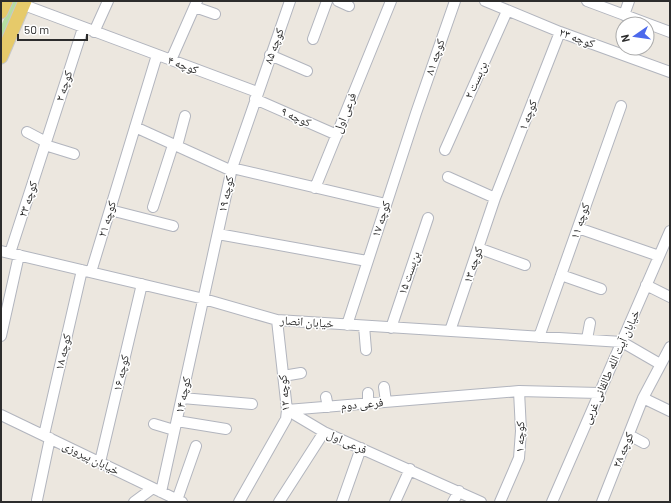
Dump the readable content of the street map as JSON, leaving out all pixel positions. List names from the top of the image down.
{
  "streets": {
    "street": [
      "کوچه ۲۳",
      "کوچه ۸۵",
      "کوچه ۸۱",
      "کوچه ۴",
      "بن‌بست ۲",
      "کوچه ۲",
      "فرعی اول",
      "کوچه ۱",
      "کوچه ۹",
      "کوچه ۱۹",
      "کوچه ۲۱",
      "کوچه ۱۷",
      "کوچه ۱۱",
      "کوچه ۱۳",
      "بن‌بست ۱۵",
      "خیابان انصار",
      "کوچه ۱۸",
      "خیابان آیت الله طالقانی غربی",
      "کوچه ۱۶",
      "کوچه ۱۲",
      "کوچه ۱۴",
      "فرعی دوم",
      "کوچه ۲۸",
      "خیابان پیروزی"
    ]
  },
  "crossings": [
    ["کوچه ۲۳", "بن‌بست ۲"],
    ["کوچه ۲۳", "کوچه ۲"],
    ["کوچه ۲۳", "کوچه ۱"],
    ["کوچه ۲۳", "خیابان انصار"],
    ["کوچه ۸۵", "کوچه ۴"],
    ["کوچه ۸۵", "کوچه ۹"],
    ["کوچه ۸۵", "کوچه ۱۹"],
    ["کوچه ۸۱", "کوچه ۱۷"],
    ["کوچه ۴", "کوچه ۹"],
    ["کوچه ۴", "کوچه ۱۹"],
    ["کوچه ۴", "کوچه ۲۱"],
    ["فرعی اول", "کوچه ۹"],
    ["فرعی اول", "کوچه ۱۲"],
    ["فرعی اول", "فرعی دوم"],
    ["کوچه ۱", "کوچه ۱۳"],
    ["کوچه ۱", "فرعی دوم"],
    ["کوچه ۹", "کوچه ۱۹"],
    ["کوچه ۱۹", "خیابان انصار"],
    ["کوچه ۱۹", "کوچه ۱۴"],
    ["کوچه ۲۱", "خیابان انصار"],
    ["کوچه ۲۱", "کوچه ۱۸"],
    ["کوچه ۱۷", "خیابان انصار"],
    ["کوچه ۱۱", "خیابان انصار"],
    ["کوچه ۱۳", "خیابان انصار"],
    ["بن‌بست ۱۵", "خیابان انصار"],
    ["خیابان انصار", "کوچه ۱۸"],
    ["خیابان انصار", "خیابان آیت الله طالقانی غربی"],
    ["خیابان انصار", "کوچه ۱۶"],
    ["خیابان انصار", "کوچه ۱۲"],
    ["خیابان انصار", "کوچه ۱۴"],
    ["کوچه ۱۸", "خیابان پیروزی"],
    ["کوچه ۱۶", "خیابان پیروزی"],
    ["کوچه ۱۲", "فرعی دوم"],
    ["کوچه ۱۴", "خیابان پیروزی"]
  ],
  "scale_bar": "50 m",
  "north": "left"
}
